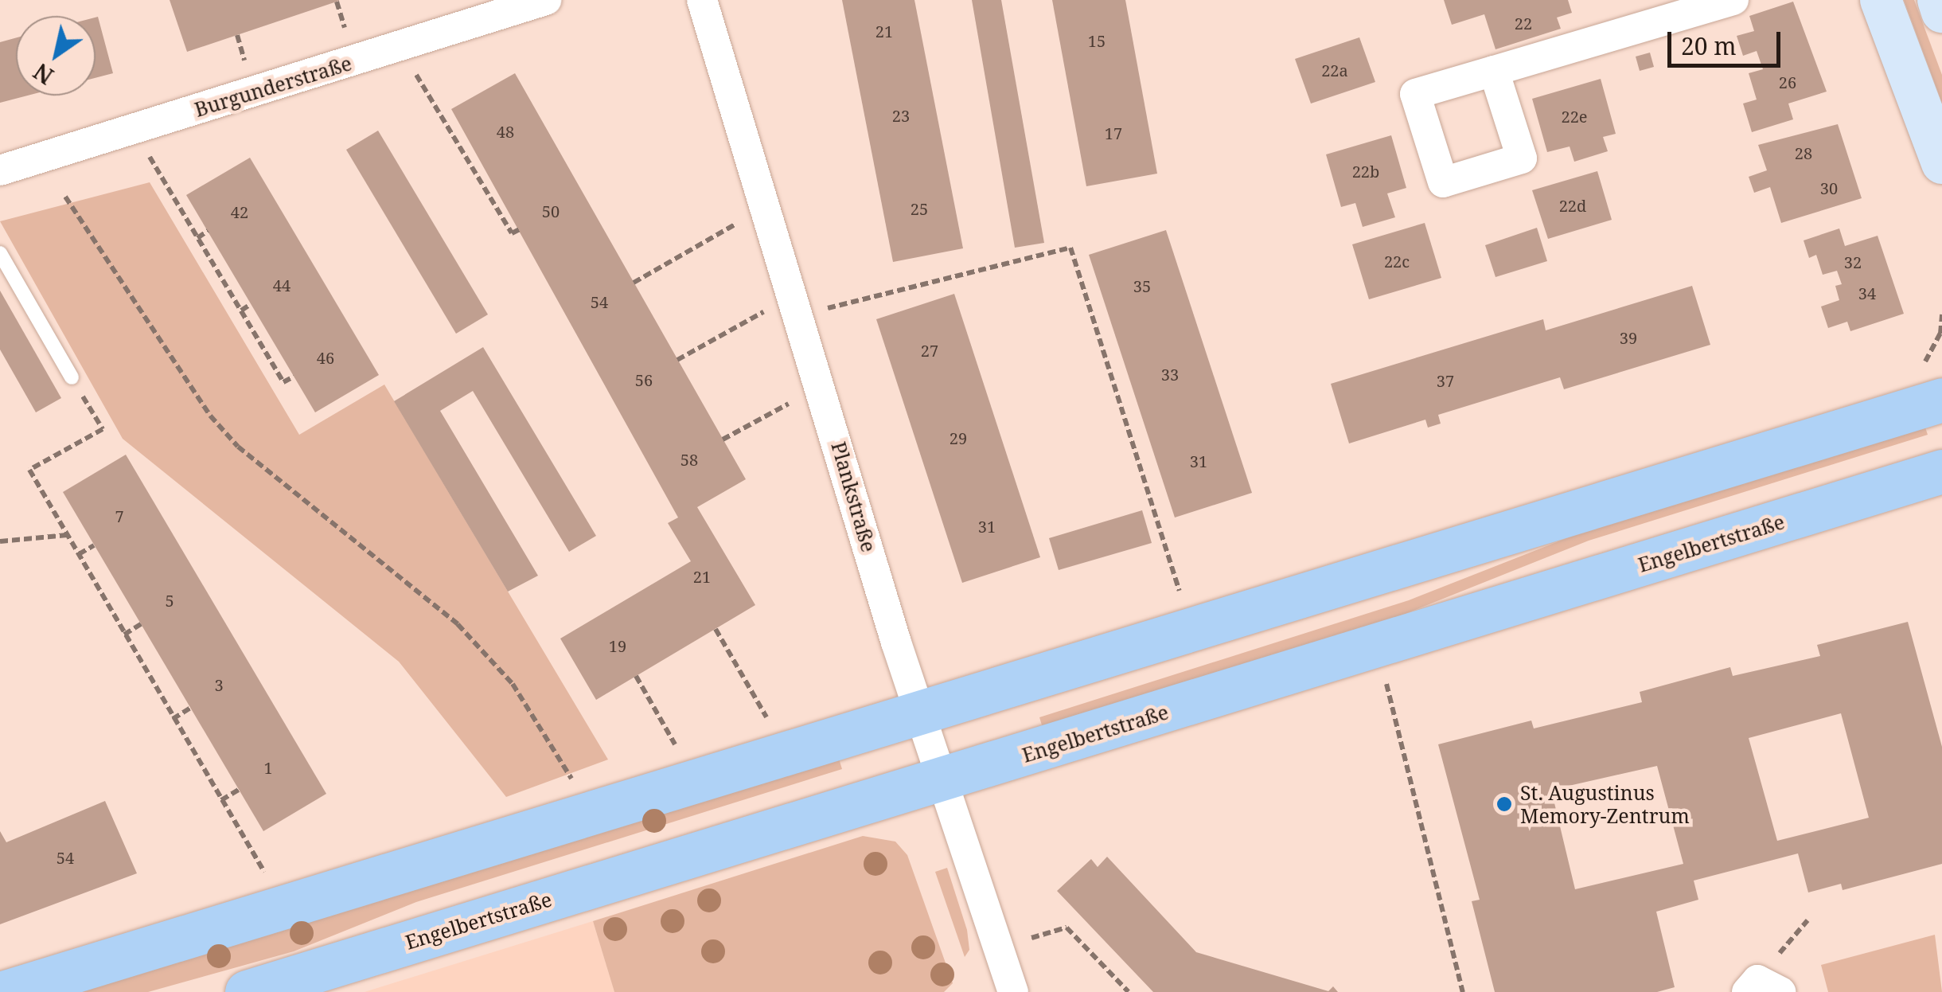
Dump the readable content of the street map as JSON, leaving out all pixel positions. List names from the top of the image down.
{
  "streets": {
    "main road": ["Engelbertstraße"],
    "street": ["Burgunderstraße", "Plankstraße"]
  },
  "crossings": [
    ["Plankstraße", "Engelbertstraße"]
  ],
  "places": ["St. Augustinus Memory-Zentrum"],
  "house_numbers": [
    "22",
    "21",
    "15",
    "22a",
    "26",
    "23",
    "22e",
    "48",
    "17",
    "28",
    "22b",
    "30",
    "22d",
    "25",
    "50",
    "42",
    "22c",
    "32",
    "44",
    "35",
    "34",
    "54",
    "39",
    "27",
    "46",
    "33",
    "56",
    "37",
    "29",
    "58",
    "31",
    "7",
    "31",
    "21",
    "5",
    "19",
    "3",
    "1",
    "54"
  ],
  "scale_bar": "20 m",
  "north": "bottom left"
}
